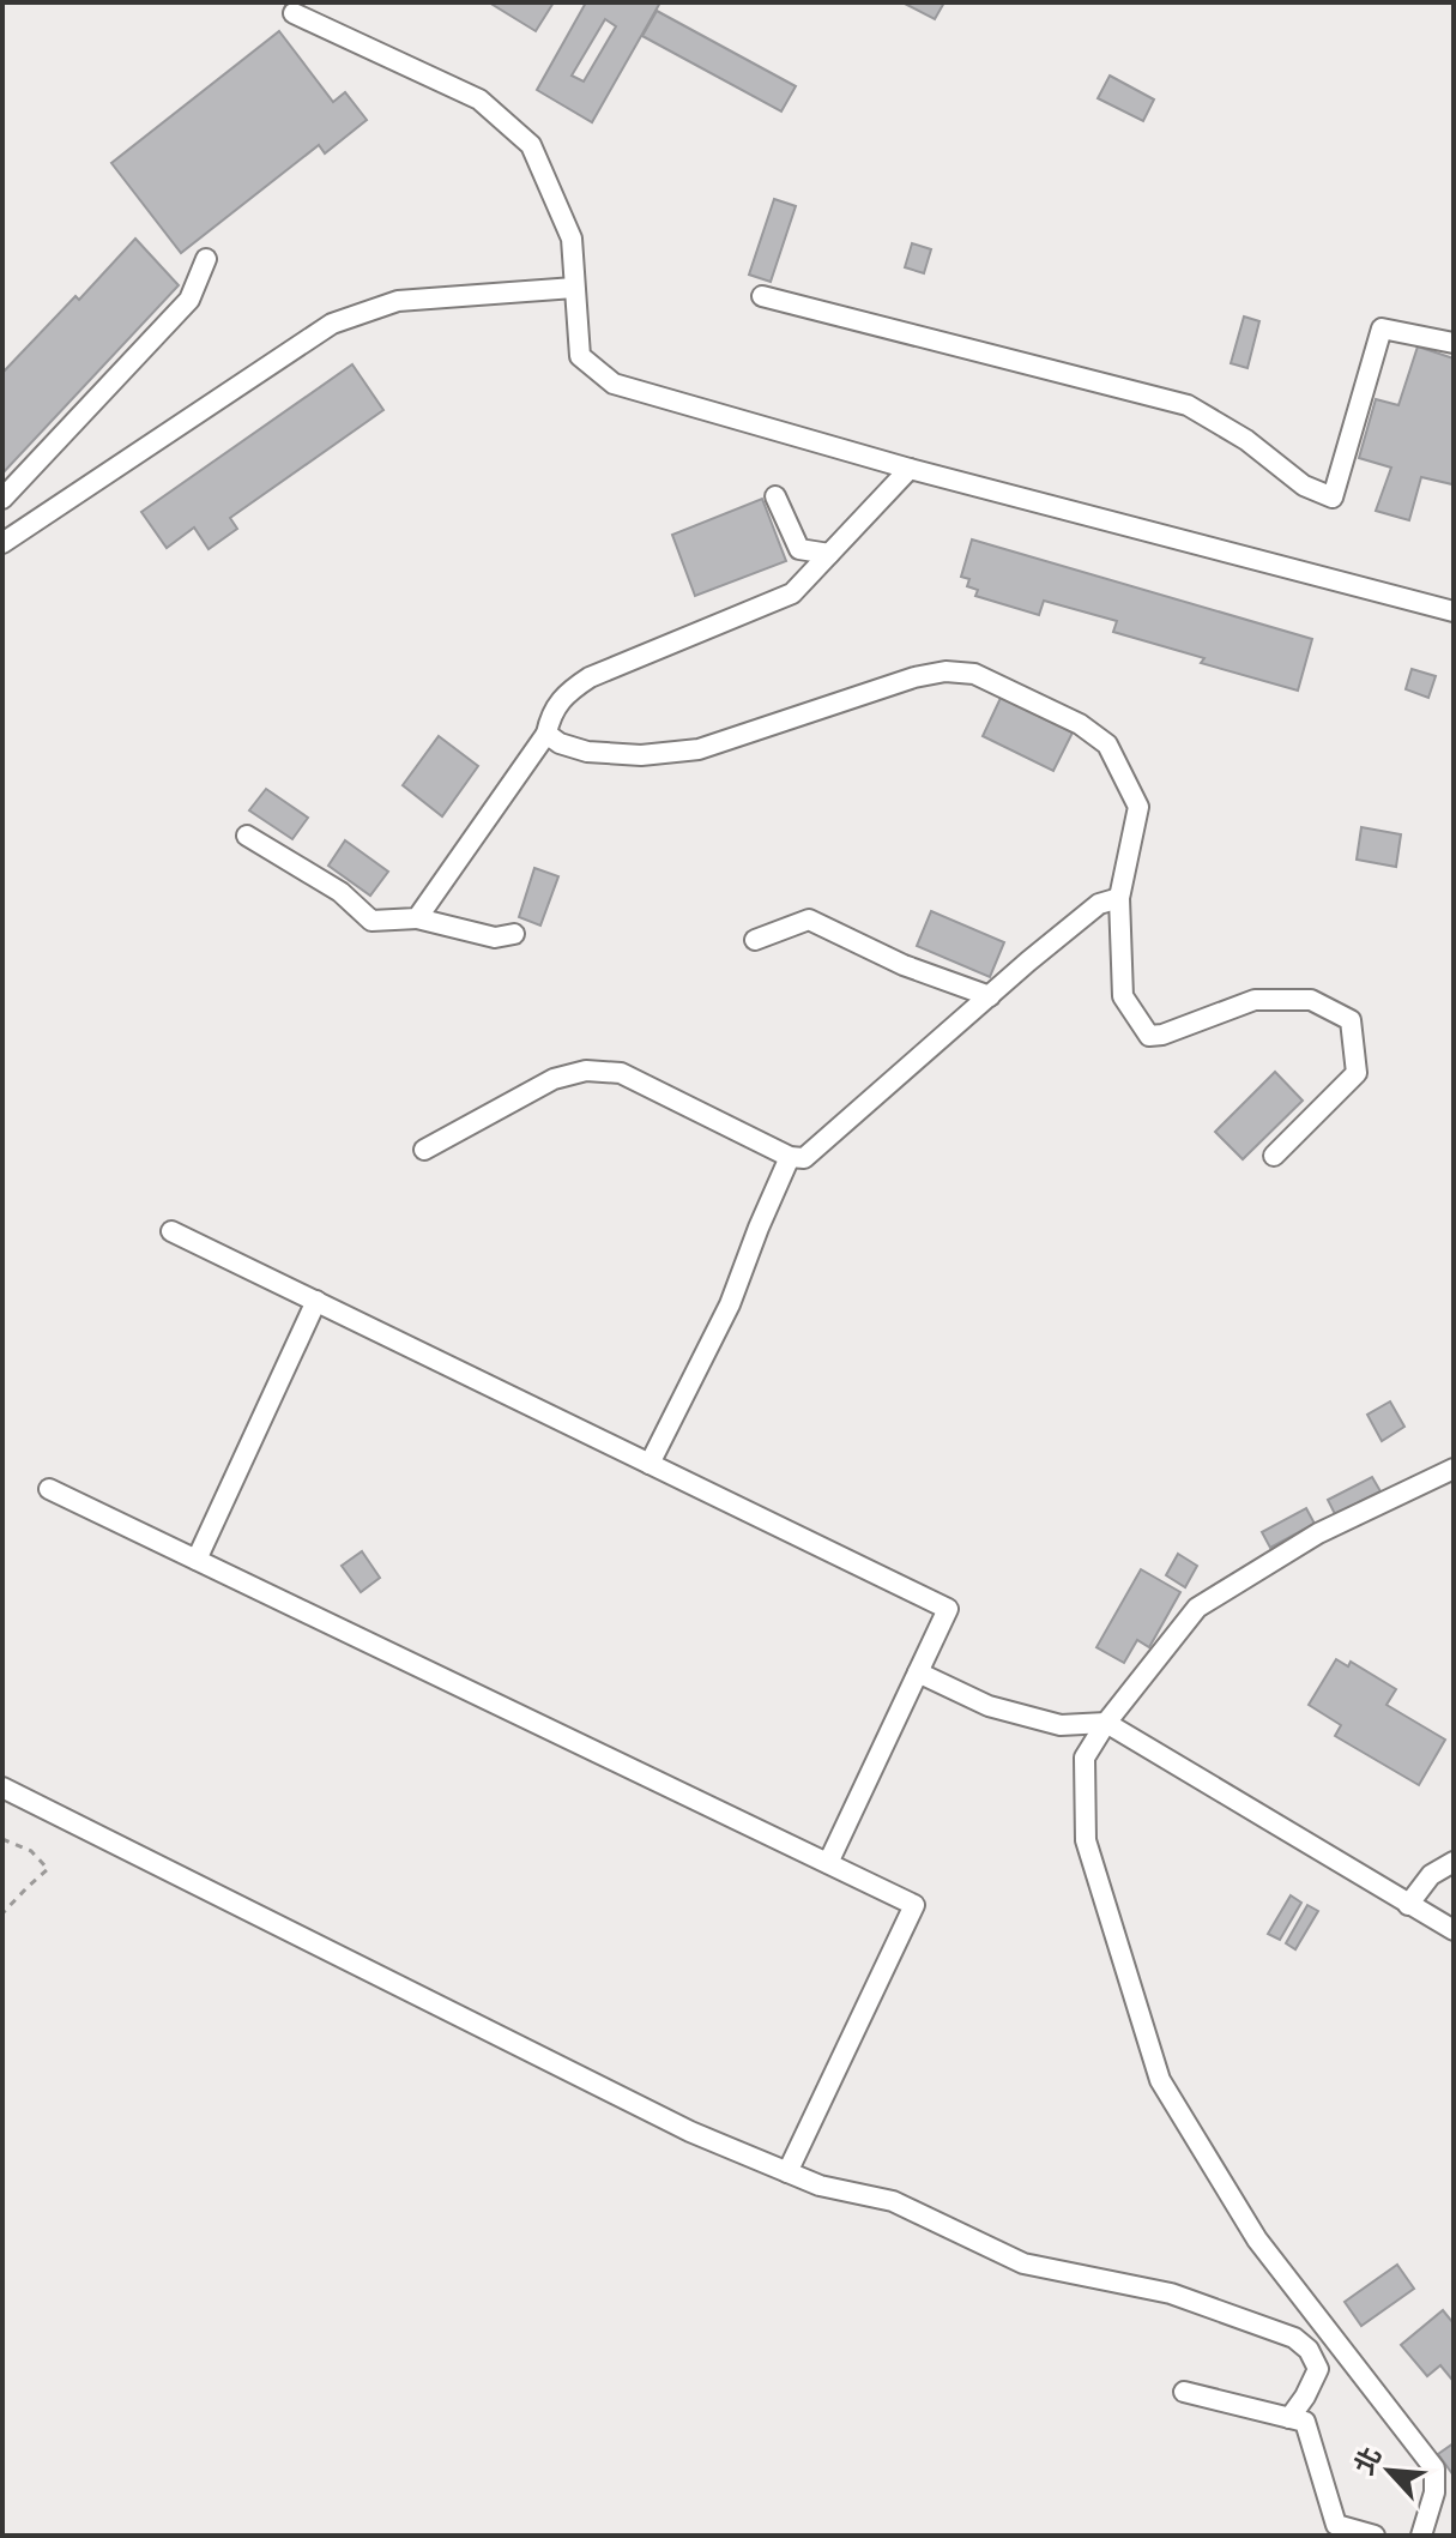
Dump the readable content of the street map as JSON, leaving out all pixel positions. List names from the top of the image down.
{
  "north": "top left"
}
